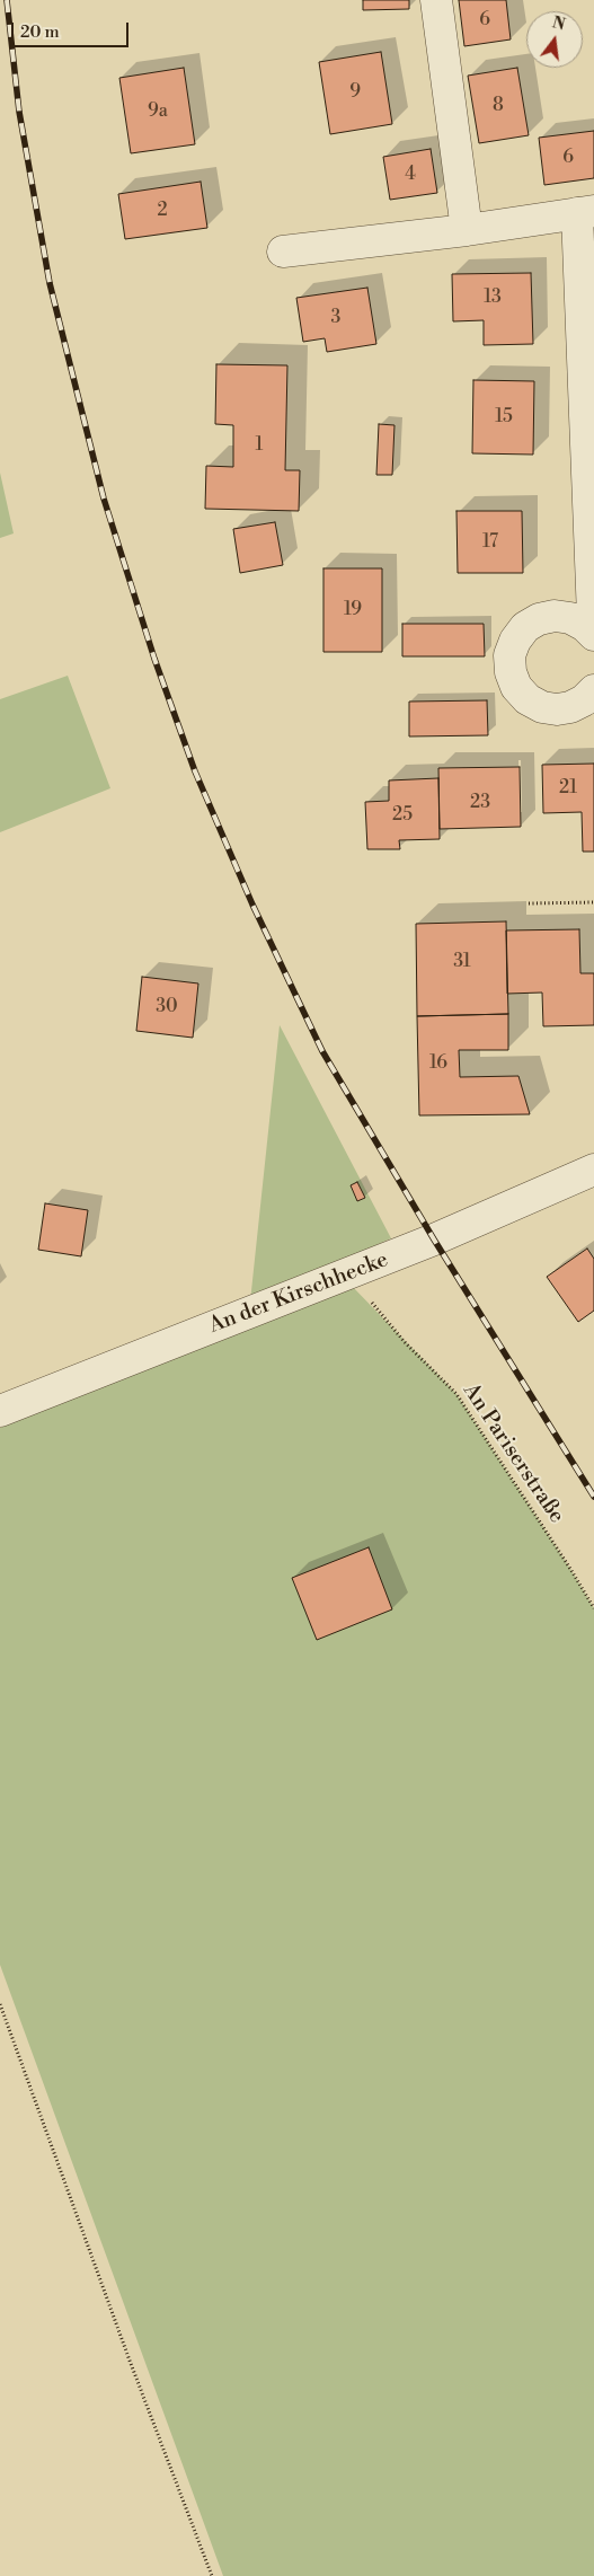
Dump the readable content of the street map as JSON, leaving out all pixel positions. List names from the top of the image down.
{
  "streets": {
    "street": ["An der Kirschhecke"],
    "path": ["An Pariserstraße"]
  },
  "crossings": [
    ["An der Kirschhecke", "An Pariserstraße"]
  ],
  "house_numbers": [
    "6",
    "9",
    "8",
    "9a",
    "6",
    "4",
    "2",
    "13",
    "3",
    "15",
    "1",
    "17",
    "19",
    "21",
    "23",
    "25",
    "31",
    "30",
    "16"
  ],
  "scale_bar": "20 m",
  "north": "top"
}
